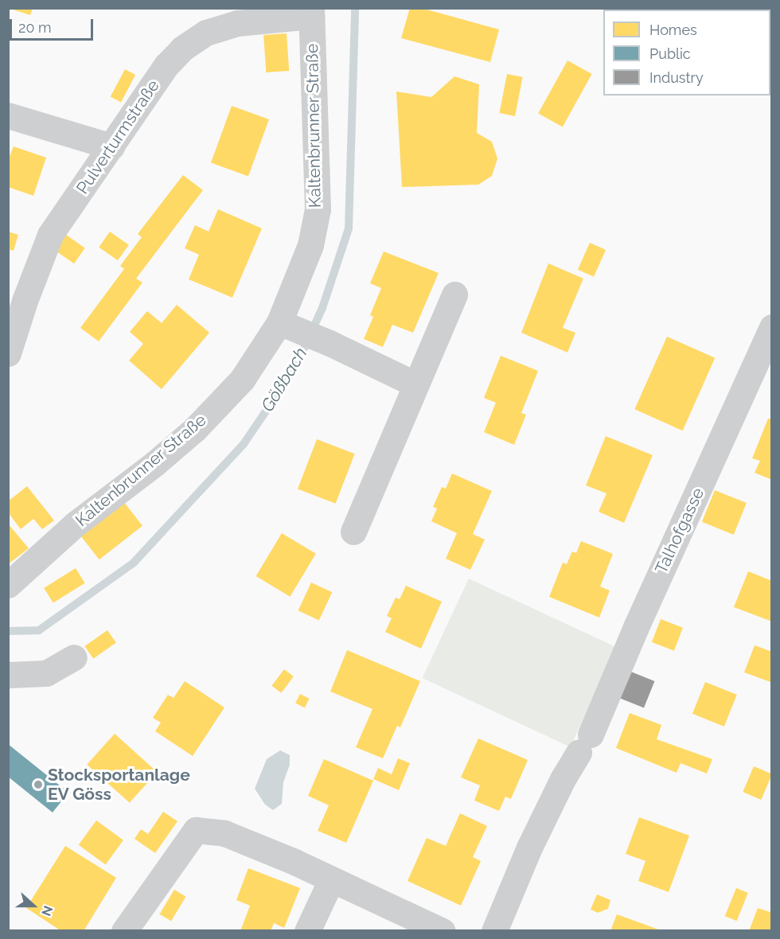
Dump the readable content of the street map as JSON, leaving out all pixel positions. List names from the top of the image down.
{
  "streets": {
    "street": ["Kaltenbrunner Straße", "Pulverturmstraße", "Talhofgasse"]
  },
  "crossings": [
    ["Kaltenbrunner Straße", "Pulverturmstraße"]
  ],
  "water": ["Gößbach"],
  "places": ["Stocksportanlage EV Göss"],
  "legend": ["Homes", "Public", "Industry"],
  "scale_bar": "20 m",
  "north": "right"
}
